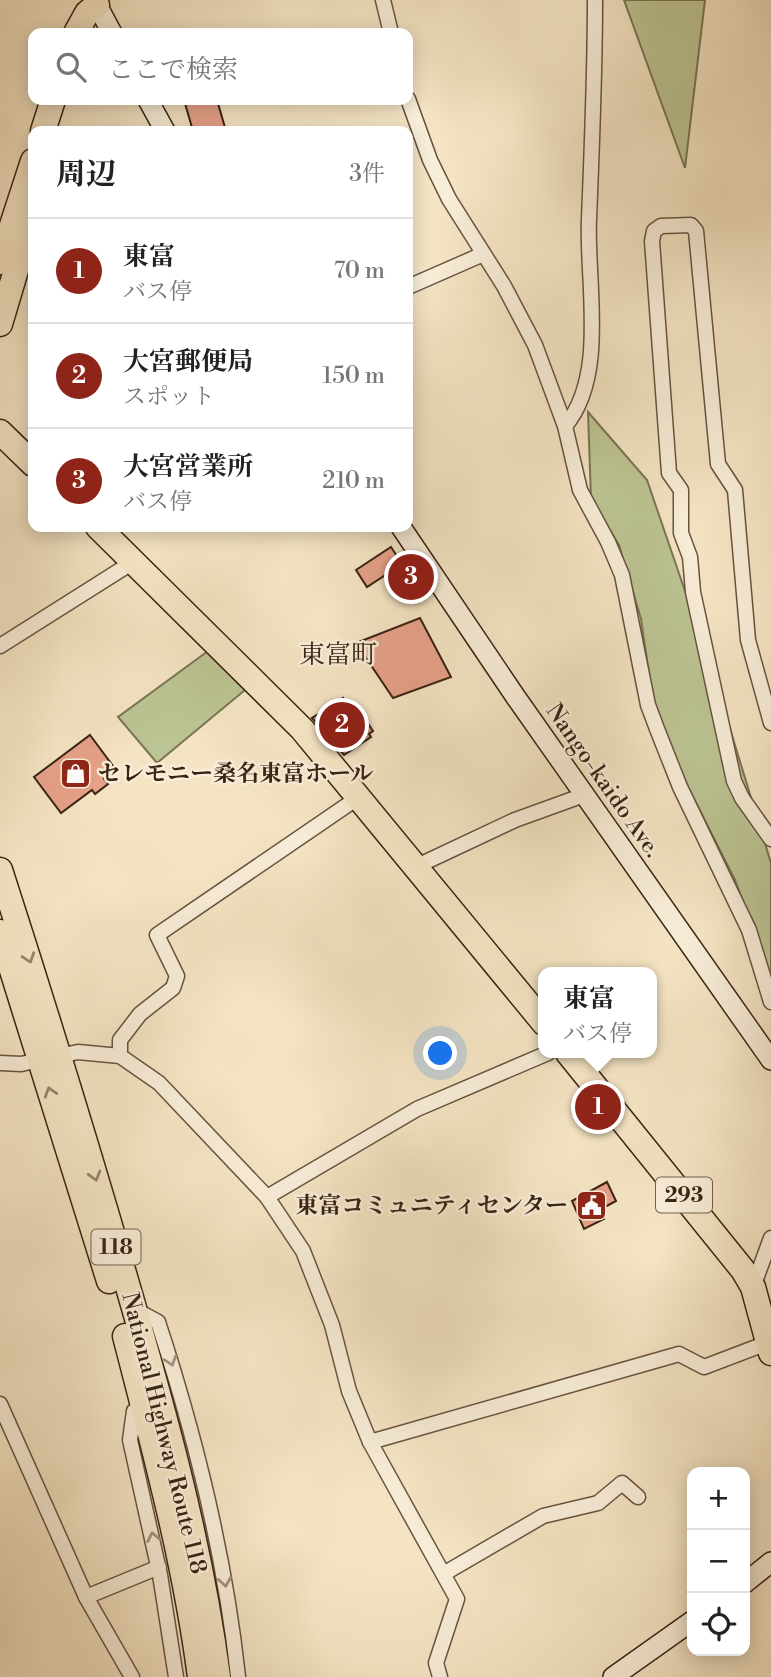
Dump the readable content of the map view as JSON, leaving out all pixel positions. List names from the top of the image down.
{
  "streets": {
    "highway": ["293", "118", "National Highway Route 118"],
    "street": ["Nango-kaido Ave."]
  },
  "districts": ["東富町"],
  "places": {
    "shop": ["セレモニー桑名東富ホール"],
    "public building": ["東富コミュニティセンター"]
  },
  "page": {
    "search": "ここで検索",
    "heading": ["周辺", "3件"],
    "list": [
      {
        "mark": "1",
        "name": "東富",
        "note": "バス停",
        "value": "70 m"
      },
      {
        "mark": "2",
        "name": "大宮郵便局",
        "note": "スポット",
        "value": "150 m"
      },
      {
        "mark": "3",
        "name": "大宮営業所",
        "note": "バス停",
        "value": "210 m"
      }
    ],
    "pins": ["3", "2", "1"],
    "popup": ["東富", "バス停"],
    "map_buttons": ["+", "−"]
  }
}
